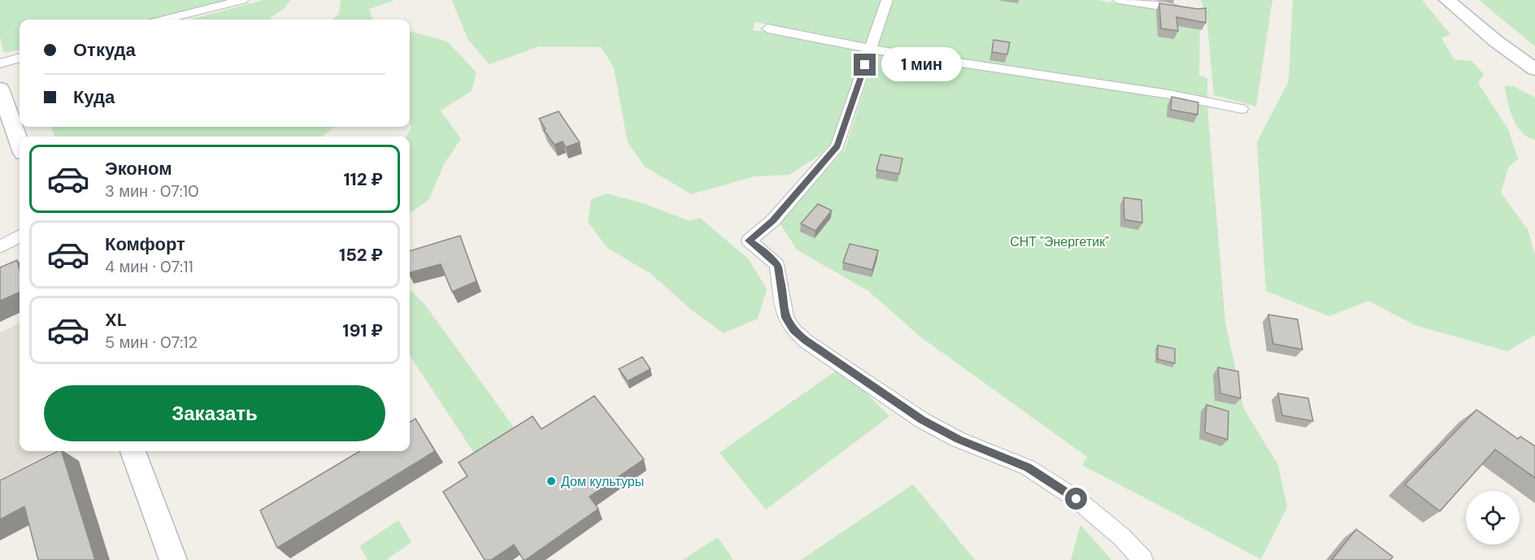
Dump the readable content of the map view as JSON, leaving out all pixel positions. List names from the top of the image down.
{
  "parks": ["СНТ \"Энергетик\""],
  "places": ["Дом культуры"],
  "page": {
    "banner": ["Откуда", "Куда"],
    "bubble": "1 мин",
    "list": [
      {
        "name": "Эконом",
        "note": "3 мин · 07:10",
        "value": "112 ₽"
      },
      {
        "name": "Комфорт",
        "note": "4 мин · 07:11",
        "value": "152 ₽"
      },
      {
        "name": "XL",
        "note": "5 мин · 07:12",
        "value": "191 ₽"
      }
    ],
    "buttons": "Заказать"
  }
}
